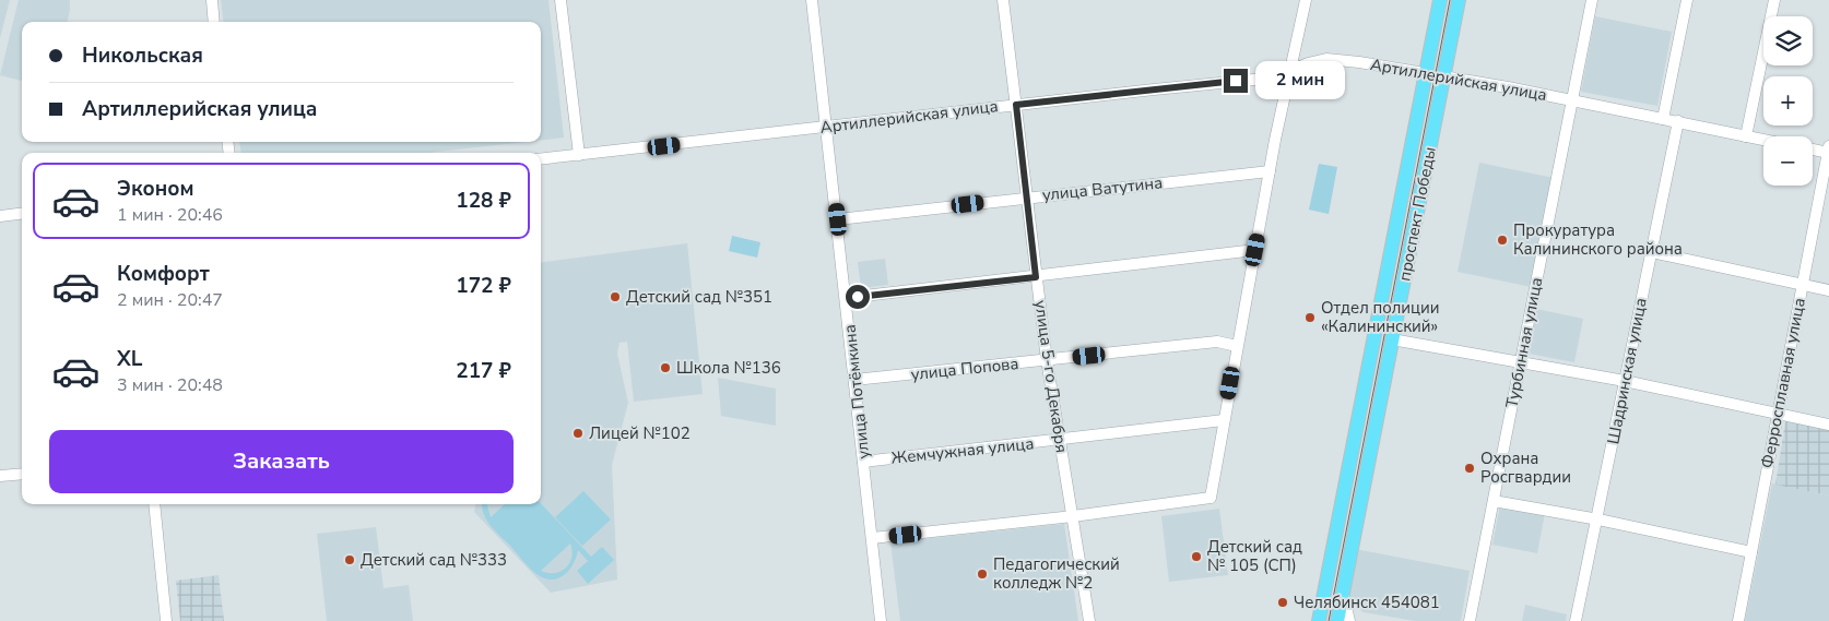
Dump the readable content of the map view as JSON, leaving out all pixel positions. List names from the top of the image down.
{
  "streets": {
    "main road": ["Артиллерийская улица", "проспект Победы"],
    "street": [
      "улица Ватутина",
      "Турбинная улица",
      "улица Попова",
      "Шадринская улица",
      "улица 5-го Декабря",
      "Ферросплавная улица",
      "улица Потёмкина",
      "Жемчужная улица"
    ]
  },
  "crossings": [
    ["Артиллерийская улица", "проспект Победы"],
    ["Артиллерийская улица", "Турбинная улица"],
    ["Артиллерийская улица", "Шадринская улица"],
    ["Артиллерийская улица", "улица 5-го Декабря"],
    ["Артиллерийская улица", "улица Потёмкина"],
    ["улица Ватутина", "улица 5-го Декабря"],
    ["улица Ватутина", "улица Потёмкина"],
    ["улица Попова", "улица 5-го Декабря"],
    ["улица Попова", "улица Потёмкина"],
    ["улица 5-го Декабря", "Жемчужная улица"],
    ["улица Потёмкина", "Жемчужная улица"]
  ],
  "places": [
    "Прокуратура Калининского района",
    "Детский сад №351",
    "Отдел полиции «Калининский»",
    "Школа №136",
    "Лицей №102",
    "Охрана Росгвардии",
    "Детский сад № 105 (СП)",
    "Детский сад №333",
    "Педагогический колледж №2",
    "Челябинск 454081"
  ],
  "page": {
    "map_buttons": ["+", "−"],
    "banner": ["Никольская", "Артиллерийская улица"],
    "bubble": "2 мин",
    "list": [
      {
        "name": "Эконом",
        "note": "1 мин · 20:46",
        "value": "128 ₽"
      },
      {
        "name": "Комфорт",
        "note": "2 мин · 20:47",
        "value": "172 ₽"
      },
      {
        "name": "XL",
        "note": "3 мин · 20:48",
        "value": "217 ₽"
      }
    ],
    "buttons": "Заказать"
  }
}
